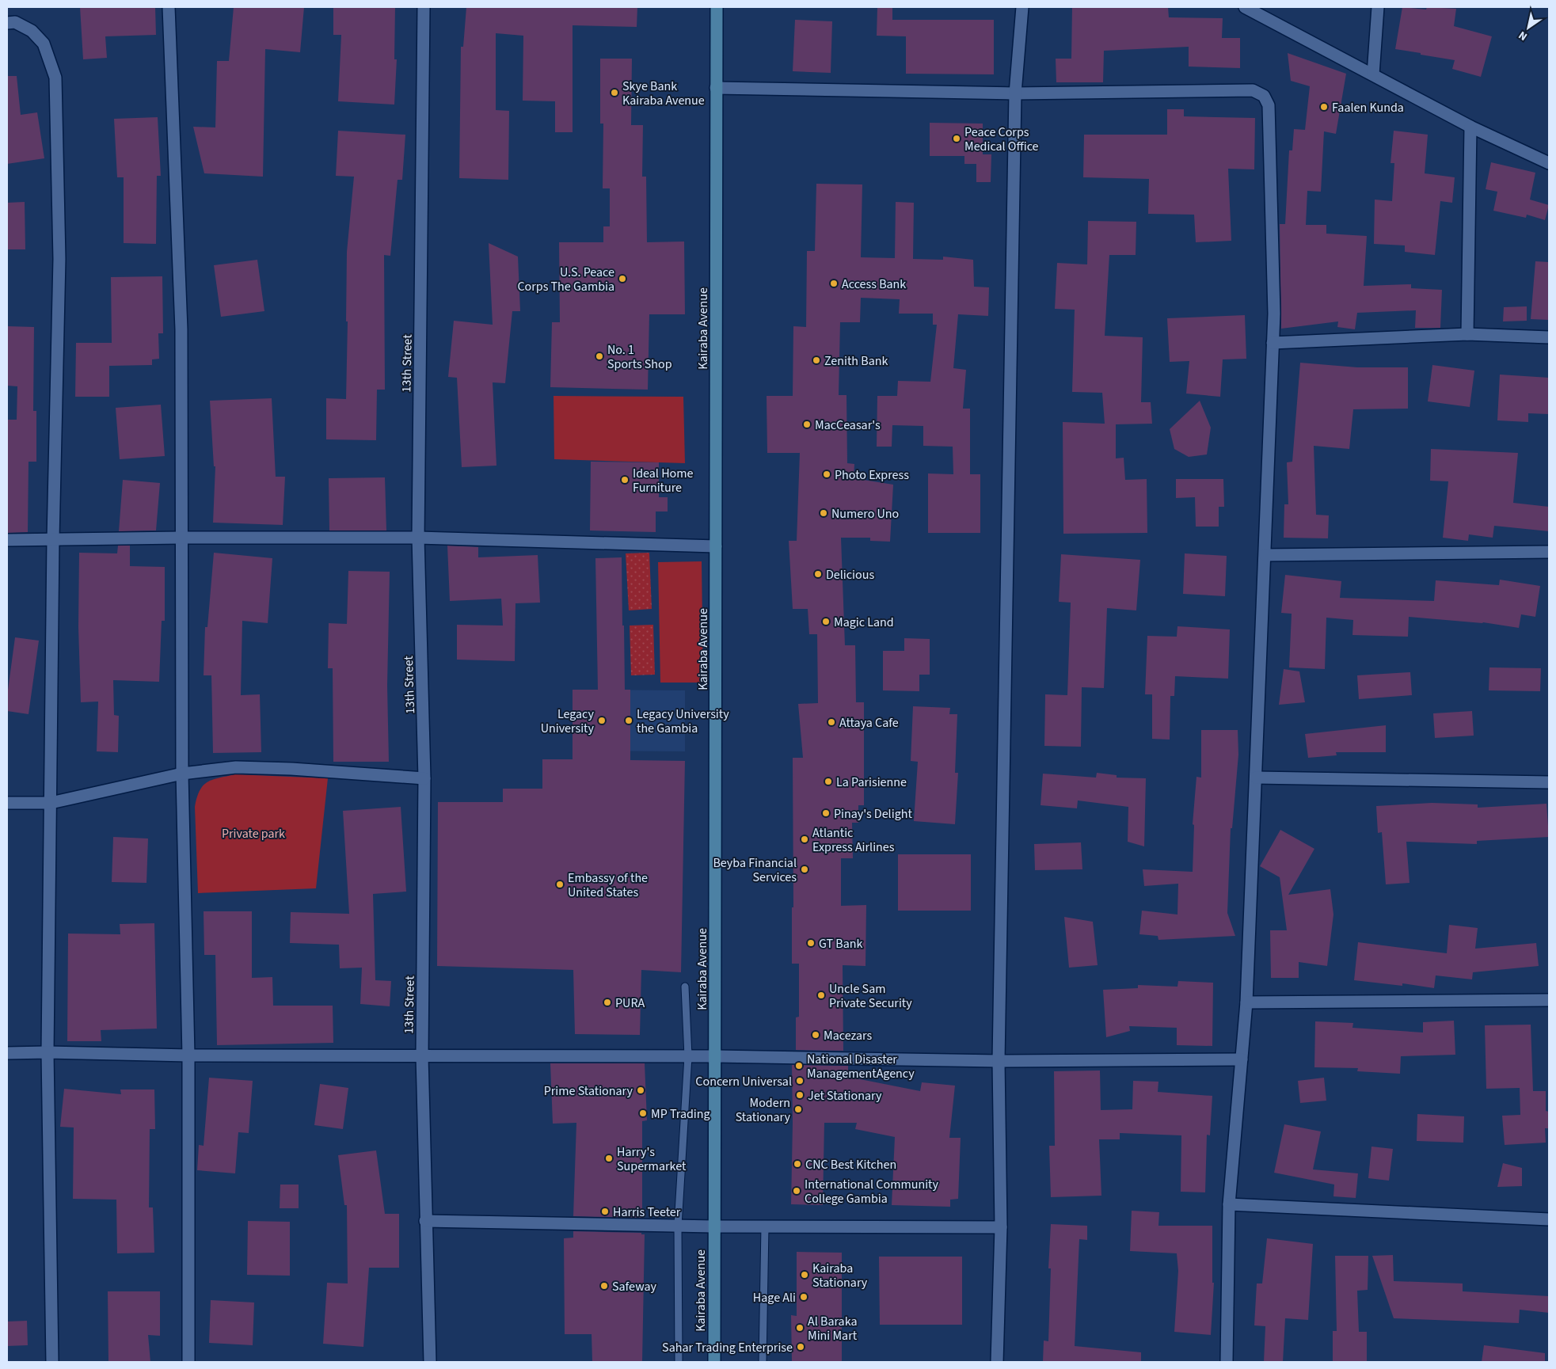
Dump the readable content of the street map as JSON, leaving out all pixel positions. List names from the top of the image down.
{
  "streets": {
    "street": ["Kairaba Avenue", "13th Street"]
  },
  "parks": ["Private park"],
  "places": [
    "Skye Bank Kairaba Avenue",
    "Faalen Kunda",
    "Peace Corps Medical Office",
    "U.S. Peace Corps The Gambia",
    "Access Bank",
    "No. 1 Sports Shop",
    "Zenith Bank",
    "MacCeasar's",
    "Photo Express",
    "Ideal Home Furniture",
    "Numero Uno",
    "Delicious",
    "Magic Land",
    "Legacy University",
    "Legacy University the Gambia",
    "Attaya Cafe",
    "La Parisienne",
    "Pinay's Delight",
    "Atlantic Express Airlines",
    "Beyba Financial Services",
    "Embassy of the United States",
    "GT Bank",
    "Uncle Sam Private Security",
    "PURA",
    "Macezars",
    "National Disaster ManagementAgency",
    "Concern Universal",
    "Prime Stationary",
    "Jet Stationary",
    "Modern Stationary",
    "MP Trading",
    "Harry's Supermarket",
    "CNC Best Kitchen",
    "International Community College Gambia",
    "Harris Teeter",
    "Kairaba Stationary",
    "Safeway",
    "Hage Ali",
    "Al Baraka Mini Mart",
    "Sahar Trading Enterprise"
  ],
  "north": "bottom left"
}
